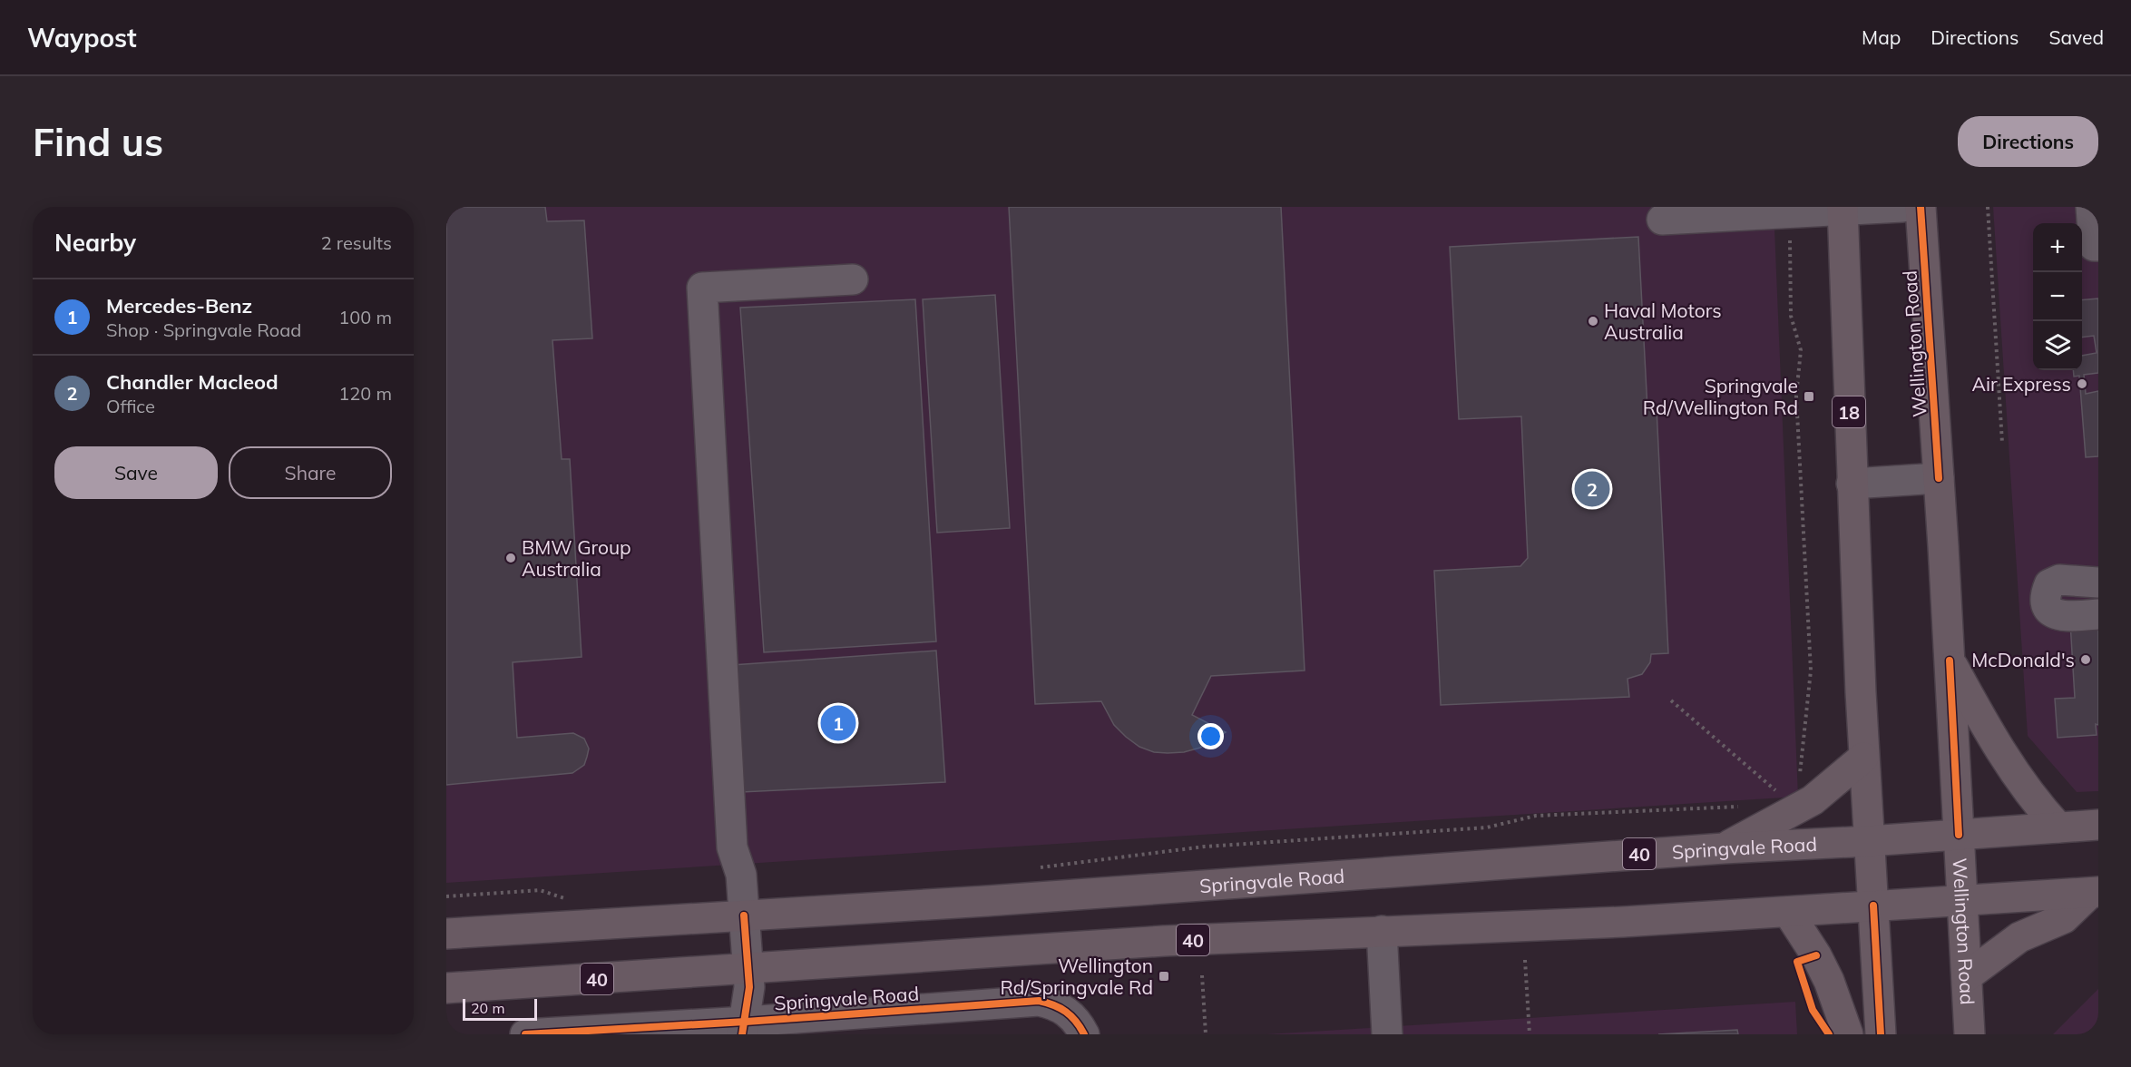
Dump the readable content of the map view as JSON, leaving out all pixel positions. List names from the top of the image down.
{
  "streets": {
    "highway": [
      "Wellington Road",
      "18",
      "Springvale Road",
      "40"
    ]
  },
  "crossings": [
    ["Wellington Road", "Springvale Road"],
    ["18", "Springvale Road"]
  ],
  "places": {
    "other": [
      "Haval Motors Australia",
      "Air Express",
      "BMW Group Australia",
      "McDonald's"
    ],
    "transit": ["Springvale Rd/Wellington Rd", "Wellington Rd/Springvale Rd"]
  },
  "scale_bar": "20 m",
  "page": {
    "header": "Waypost",
    "nav": ["Map", "Directions", "Saved"],
    "buttons": [
      "Directions",
      ["Save", "Share"]
    ],
    "title": "Find us",
    "heading": ["Nearby", "2 results"],
    "map_buttons": ["+", "−"],
    "list": [
      {
        "mark": "1",
        "name": "Mercedes-Benz",
        "note": "Shop · Springvale Road",
        "value": "100 m"
      },
      {
        "mark": "2",
        "name": "Chandler Macleod",
        "note": "Office",
        "value": "120 m"
      }
    ],
    "pins": ["2", "1"],
    "scale": "20 m"
  }
}
